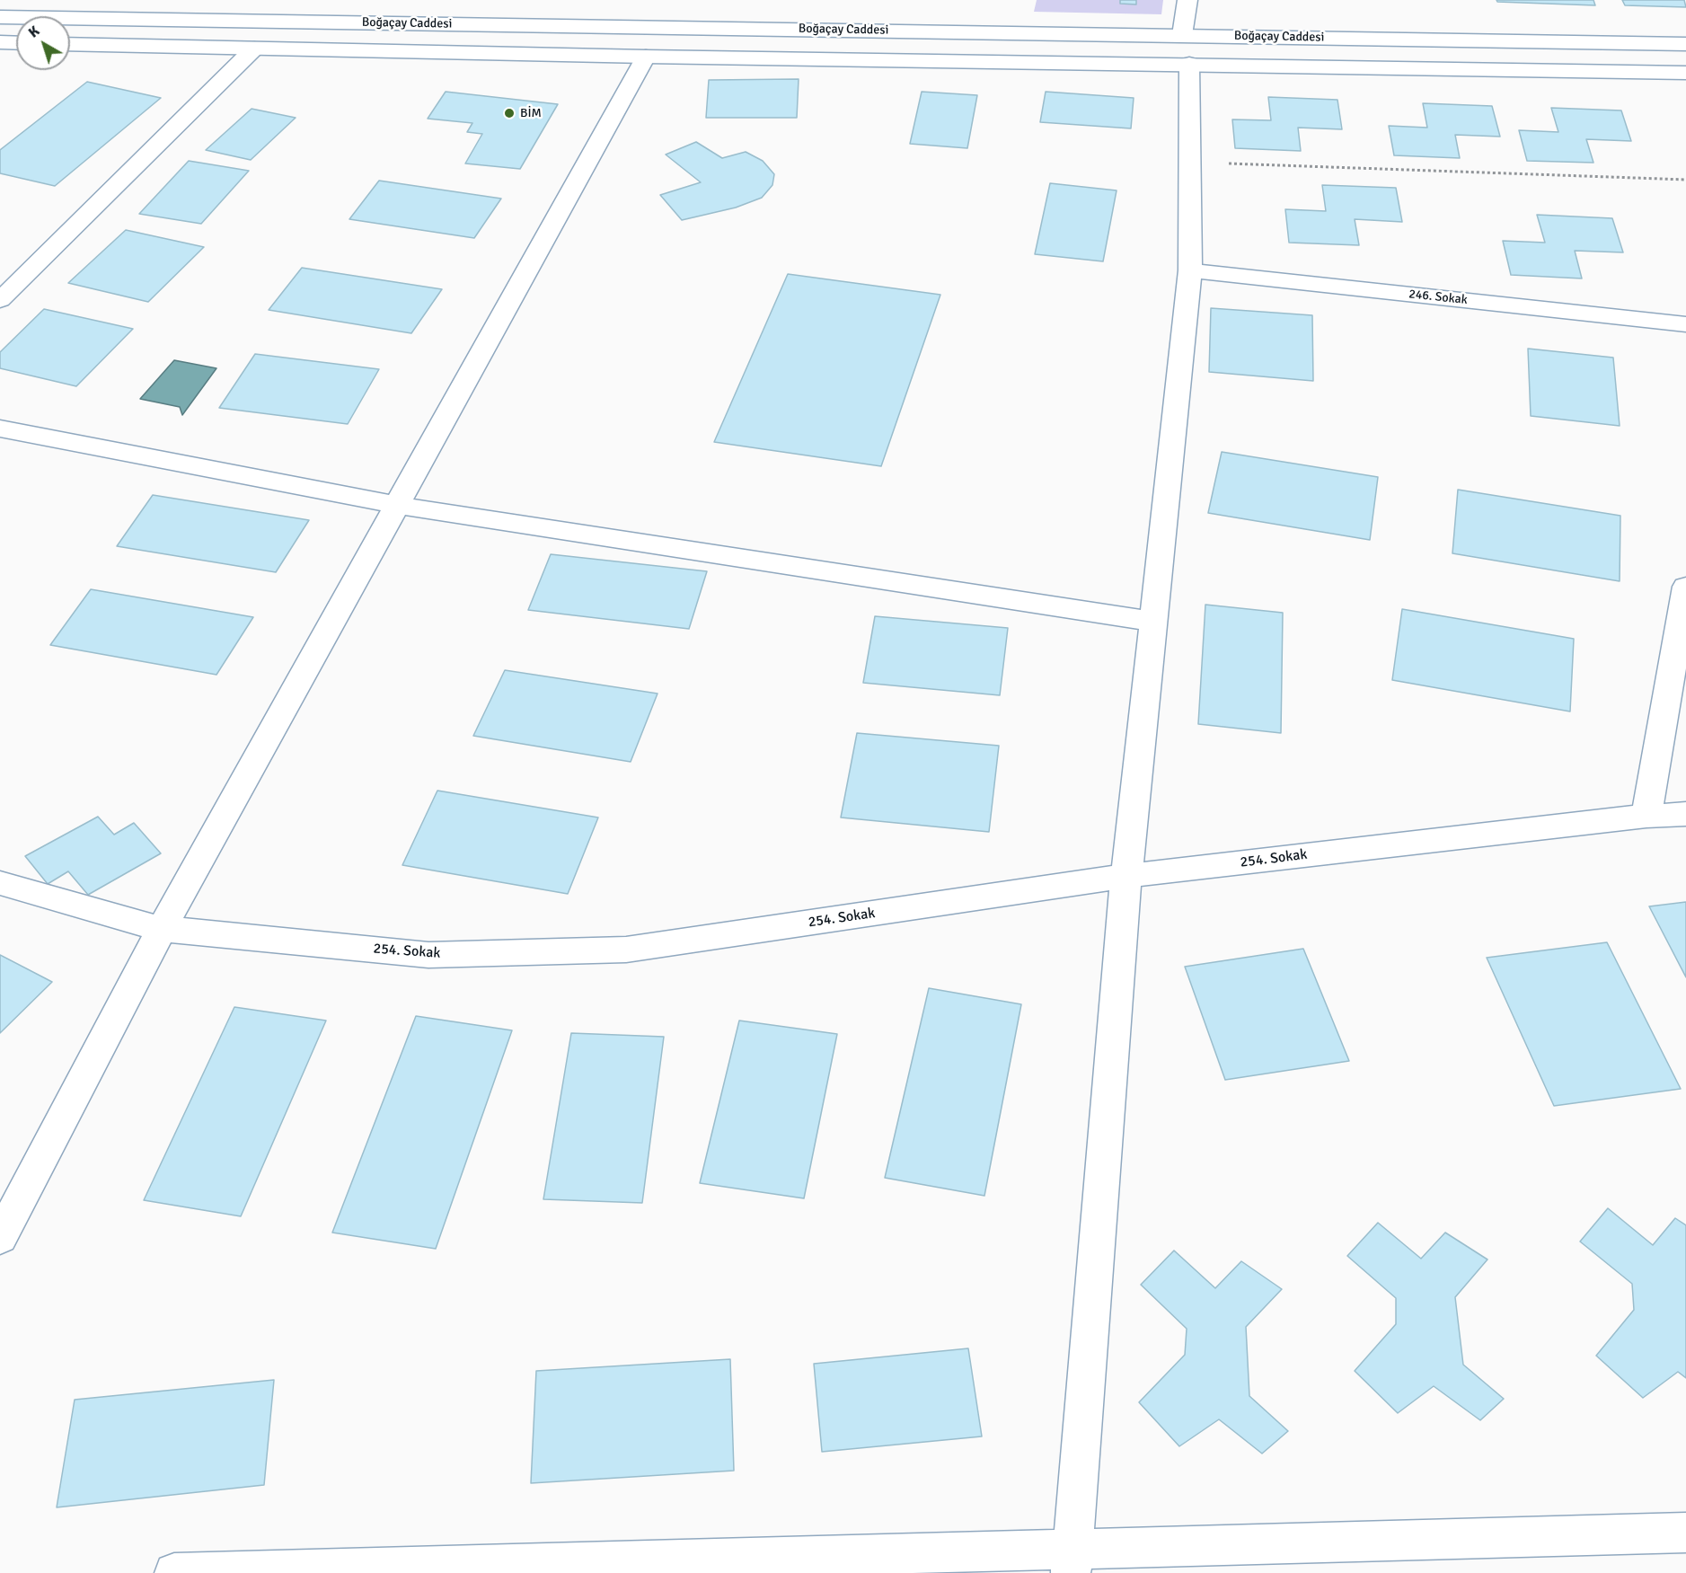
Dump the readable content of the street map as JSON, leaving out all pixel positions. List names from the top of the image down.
{
  "streets": {
    "street": ["Boğaçay Caddesi", "246. Sokak", "254. Sokak"]
  },
  "places": ["BİM"],
  "north": "top left"
}
